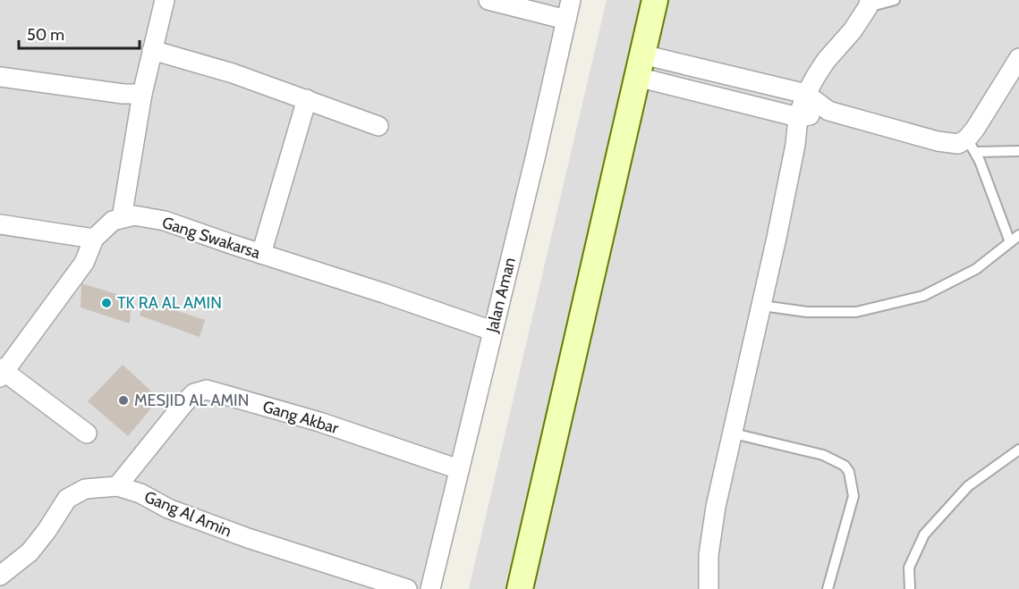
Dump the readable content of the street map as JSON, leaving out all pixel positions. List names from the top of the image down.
{
  "streets": {
    "street": [
      "Gang Swakarsa",
      "Jalan Aman",
      "Gang Akbar",
      "Gang Al Amin"
    ]
  },
  "crossings": [
    ["Gang Swakarsa", "Jalan Aman"],
    ["Jalan Aman", "Gang Akbar"],
    ["Gang Akbar", "Gang Al Amin"]
  ],
  "places": ["TK RA AL AMIN", "MESJID AL AMIN"],
  "scale_bar": "50 m"
}
